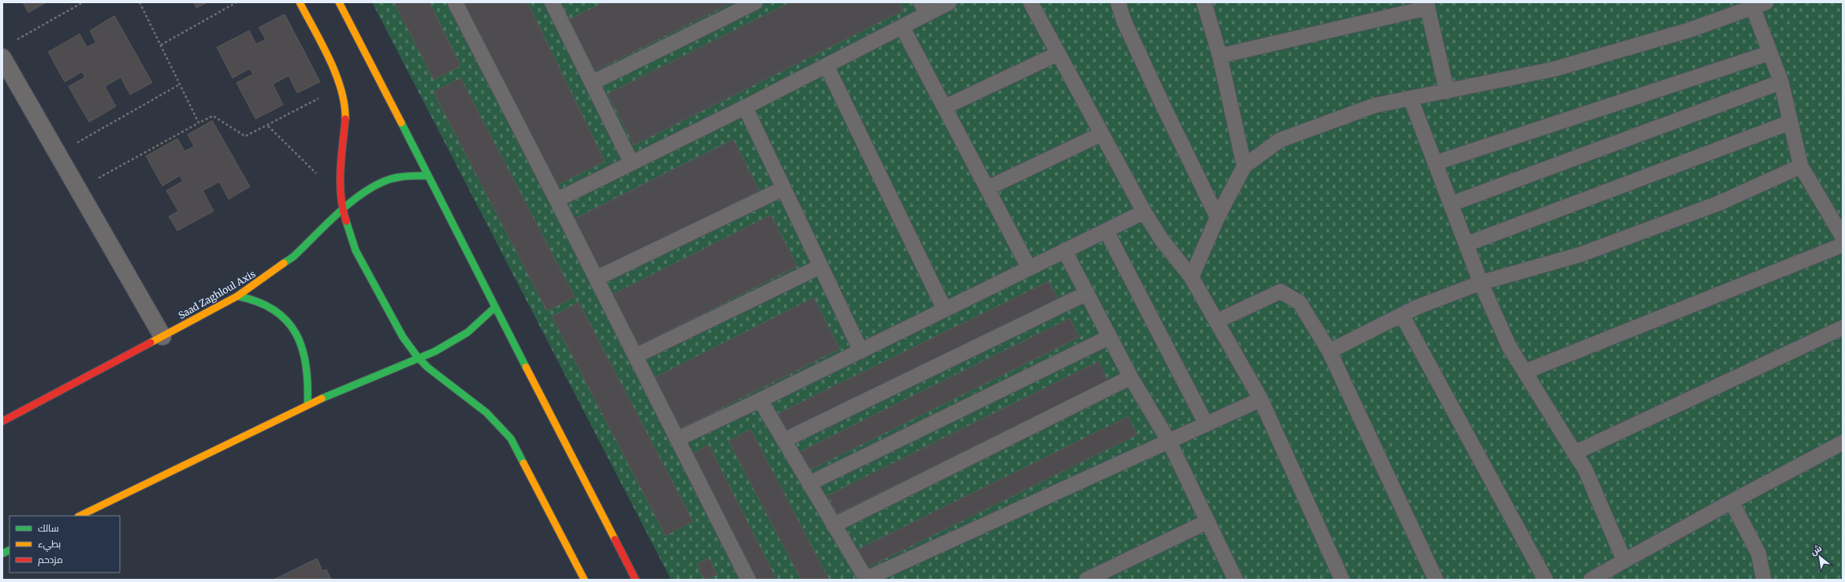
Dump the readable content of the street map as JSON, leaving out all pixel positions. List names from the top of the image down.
{
  "streets": {
    "main road": ["Saad Zaghloul Axis"]
  },
  "legend": ["سالك", "بطيء", "مزدحم"],
  "north": "top left"
}
